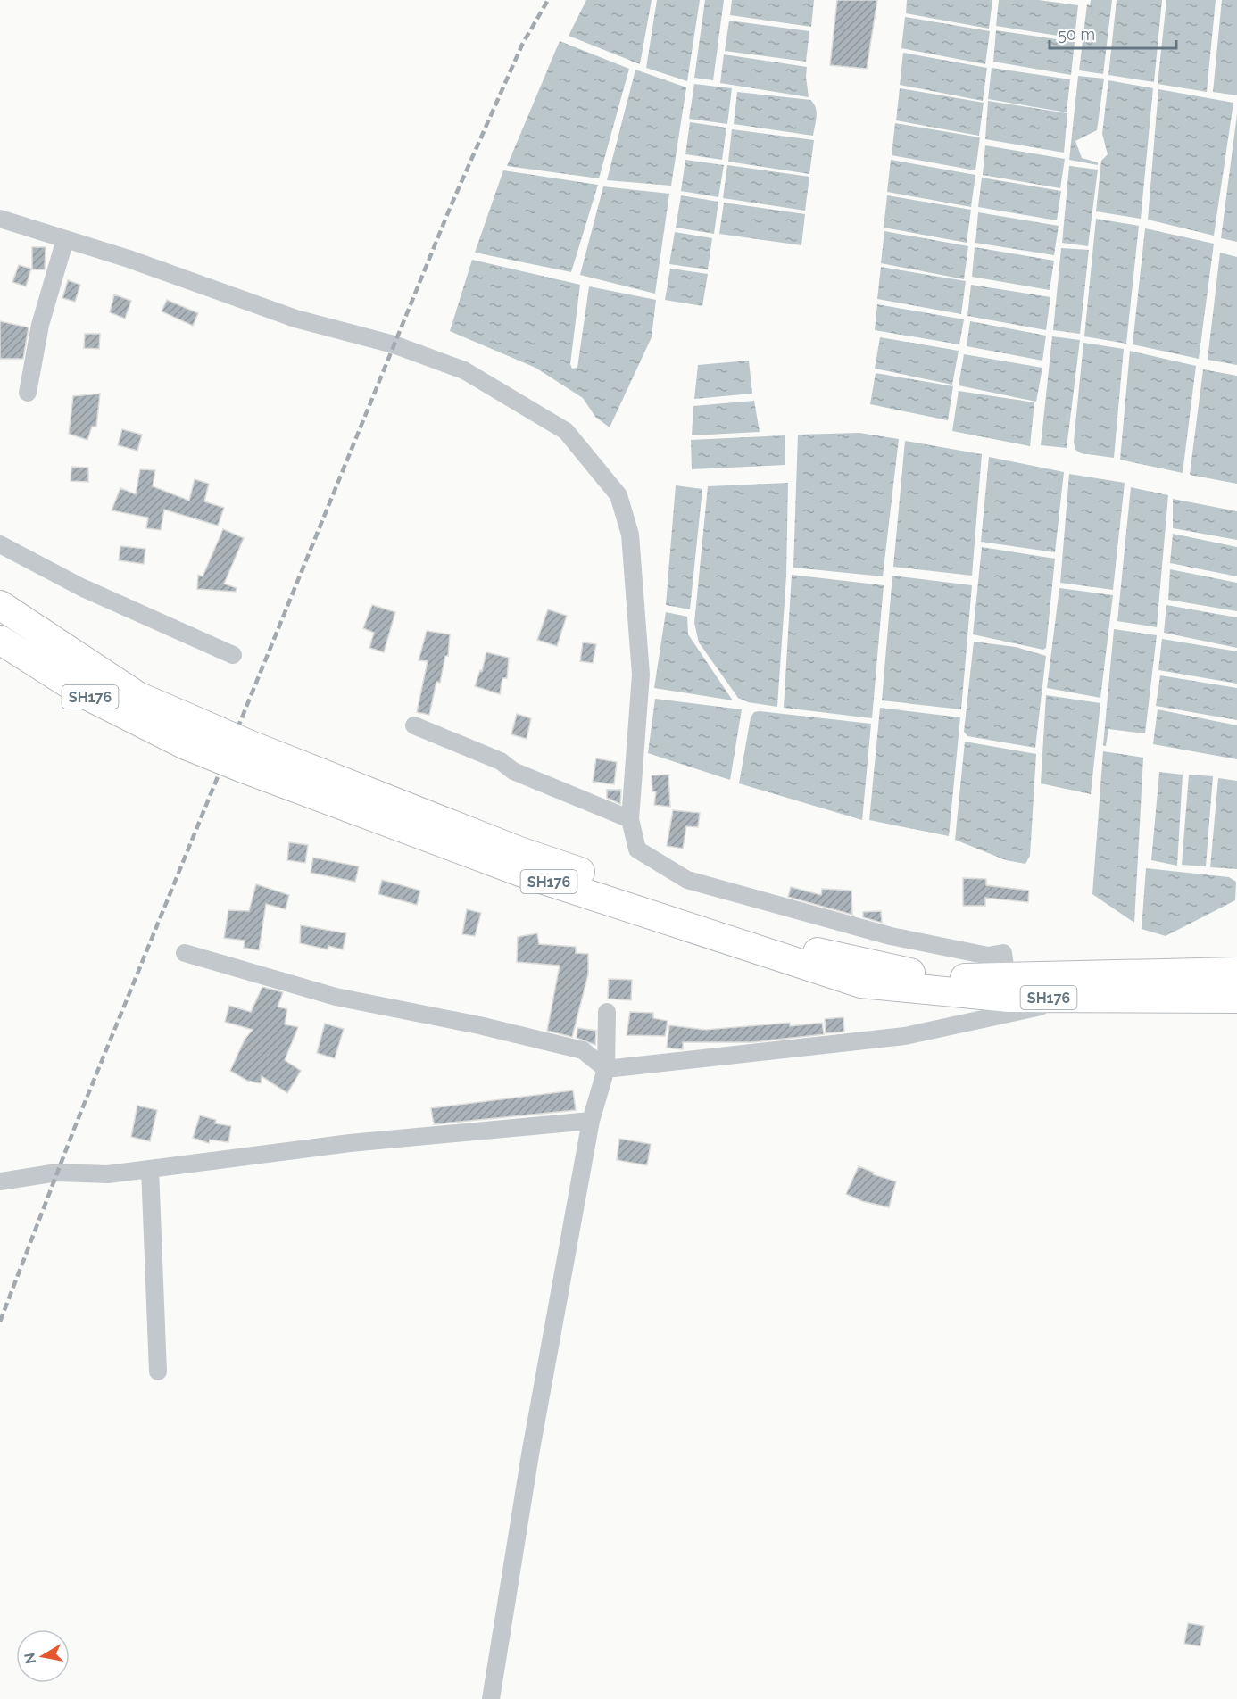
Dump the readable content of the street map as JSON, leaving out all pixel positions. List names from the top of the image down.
{
  "streets": {
    "main road": ["SH176"]
  },
  "scale_bar": "50 m",
  "north": "left"
}
